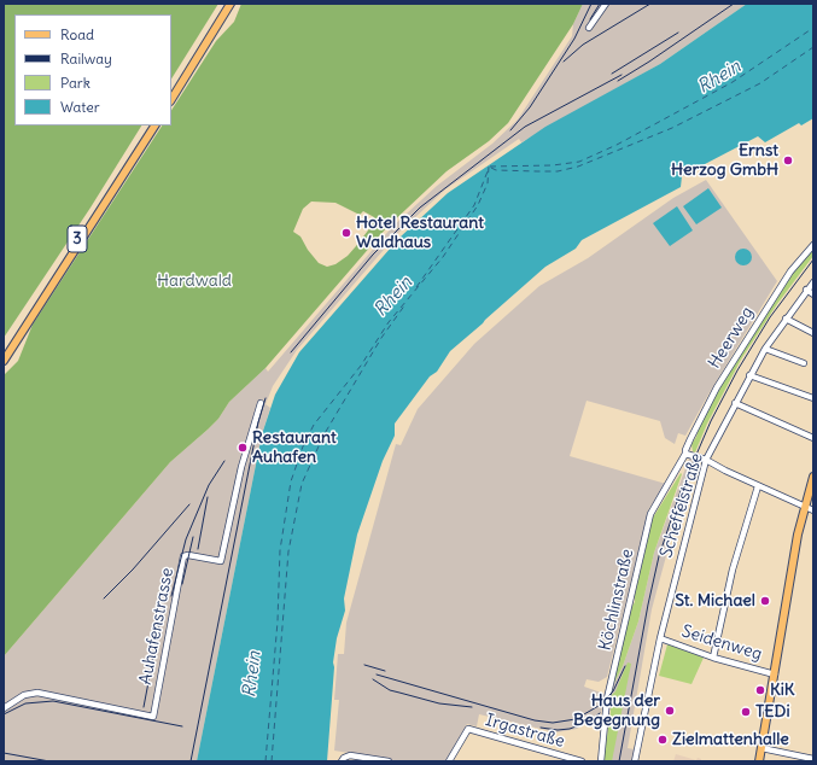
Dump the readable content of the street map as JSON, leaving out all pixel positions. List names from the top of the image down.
{
  "streets": {
    "main road": ["3"],
    "street": [
      "Heerweg",
      "Scheffelstraße",
      "Köchlinstraße",
      "Auhafenstrasse",
      "Seidenweg",
      "Irgastraße"
    ]
  },
  "crossings": [
    ["Heerweg", "Köchlinstraße"],
    ["Scheffelstraße", "Seidenweg"]
  ],
  "water": ["Rhein"],
  "parks": ["Hardwald"],
  "places": [
    "Ernst Herzog GmbH",
    "Hotel Restaurant Waldhaus",
    "Restaurant Auhafen",
    "St. Michael",
    "KiK",
    "Haus der Begegnung",
    "TEDi",
    "Zielmattenhalle"
  ],
  "legend": [
    "Road",
    "Railway",
    "Park",
    "Water"
  ]
}
